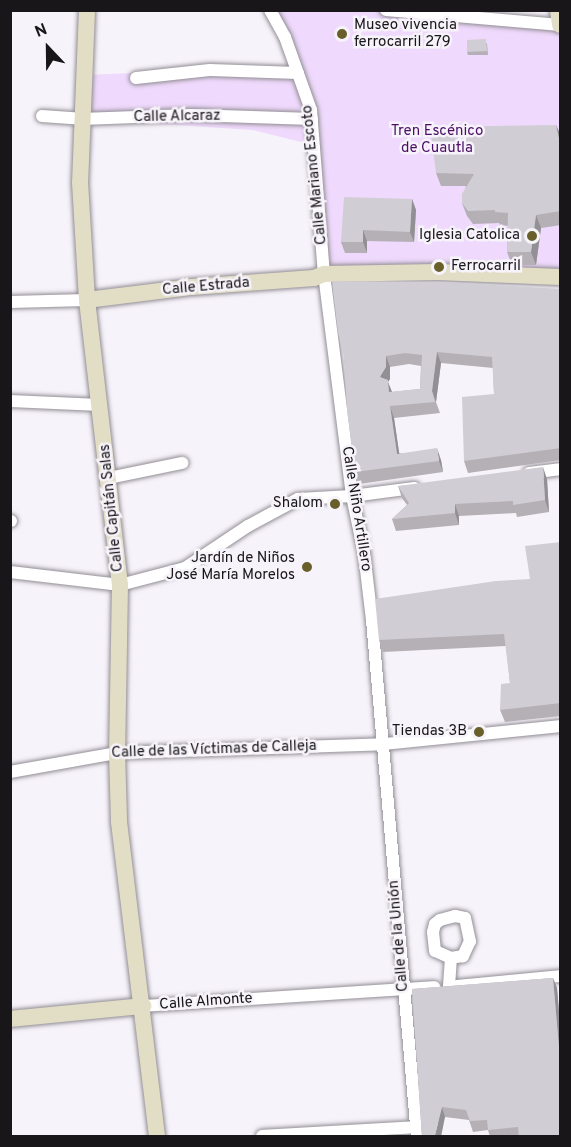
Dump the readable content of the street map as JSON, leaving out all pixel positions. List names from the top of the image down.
{
  "streets": {
    "street": [
      "Calle Alcaraz",
      "Calle Mariano Escoto",
      "Calle Estrada",
      "Calle Capitán Salas",
      "Calle Niño Artillero",
      "Calle de las Víctimas de Calleja",
      "Calle de la Unión",
      "Calle Almonte"
    ]
  },
  "crossings": [
    ["Calle Alcaraz", "Calle Mariano Escoto"],
    ["Calle Alcaraz", "Calle Capitán Salas"],
    ["Calle Mariano Escoto", "Calle Estrada"],
    ["Calle Mariano Escoto", "Calle Niño Artillero"],
    ["Calle Estrada", "Calle Capitán Salas"],
    ["Calle Estrada", "Calle Niño Artillero"],
    ["Calle Capitán Salas", "Calle de las Víctimas de Calleja"],
    ["Calle Capitán Salas", "Calle Almonte"],
    ["Calle Niño Artillero", "Calle de las Víctimas de Calleja"],
    ["Calle Niño Artillero", "Calle de la Unión"],
    ["Calle de las Víctimas de Calleja", "Calle de la Unión"],
    ["Calle de la Unión", "Calle Almonte"]
  ],
  "parks": ["Tren Escénico de Cuautla"],
  "places": [
    "Museo vivencia ferrocarril 279",
    "Iglesia Catolica",
    "Ferrocarril",
    "Shalom",
    "Jardín de Niños José María Morelos",
    "Tiendas 3B"
  ],
  "north": "top"
}
